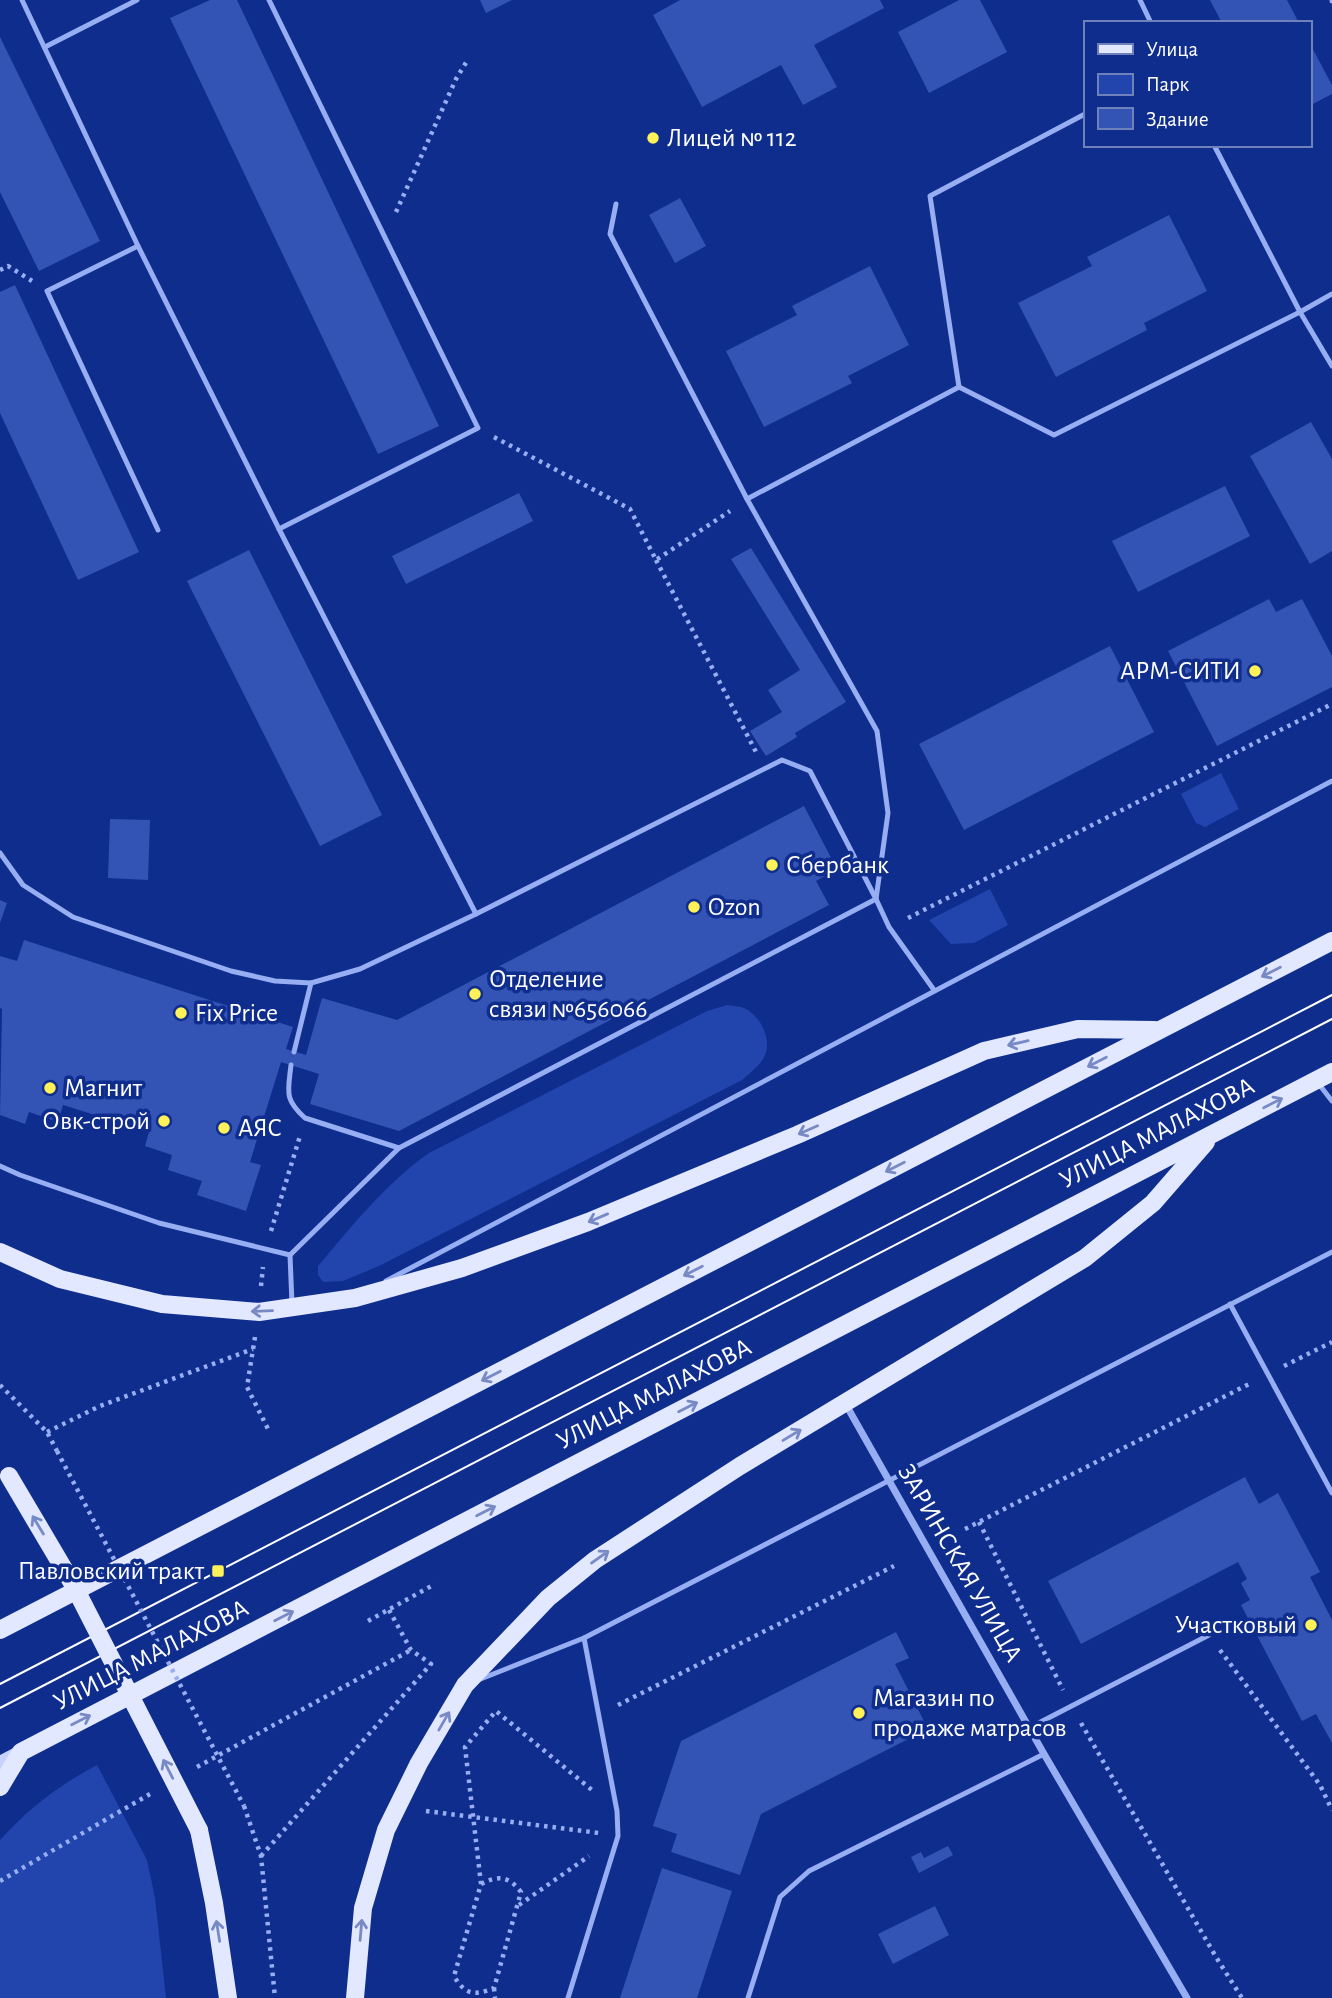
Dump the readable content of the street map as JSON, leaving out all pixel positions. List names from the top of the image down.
{
  "streets": {
    "main road": ["УЛИЦА МАЛАХОВА"],
    "street": ["ЗАРИНСКАЯ УЛИЦА"]
  },
  "places": {
    "other": [
      "Лицей № 112",
      "АРМ-СИТИ",
      "Сбербанк",
      "Ozon",
      "Отделение связи №656066",
      "Fix Price",
      "Магнит",
      "Овк-строй",
      "АЯС",
      "Участковый",
      "Магазин по продаже матрасов"
    ],
    "transit": ["Павловский тракт"]
  },
  "legend": ["Улица", "Парк", "Здание"]
}
